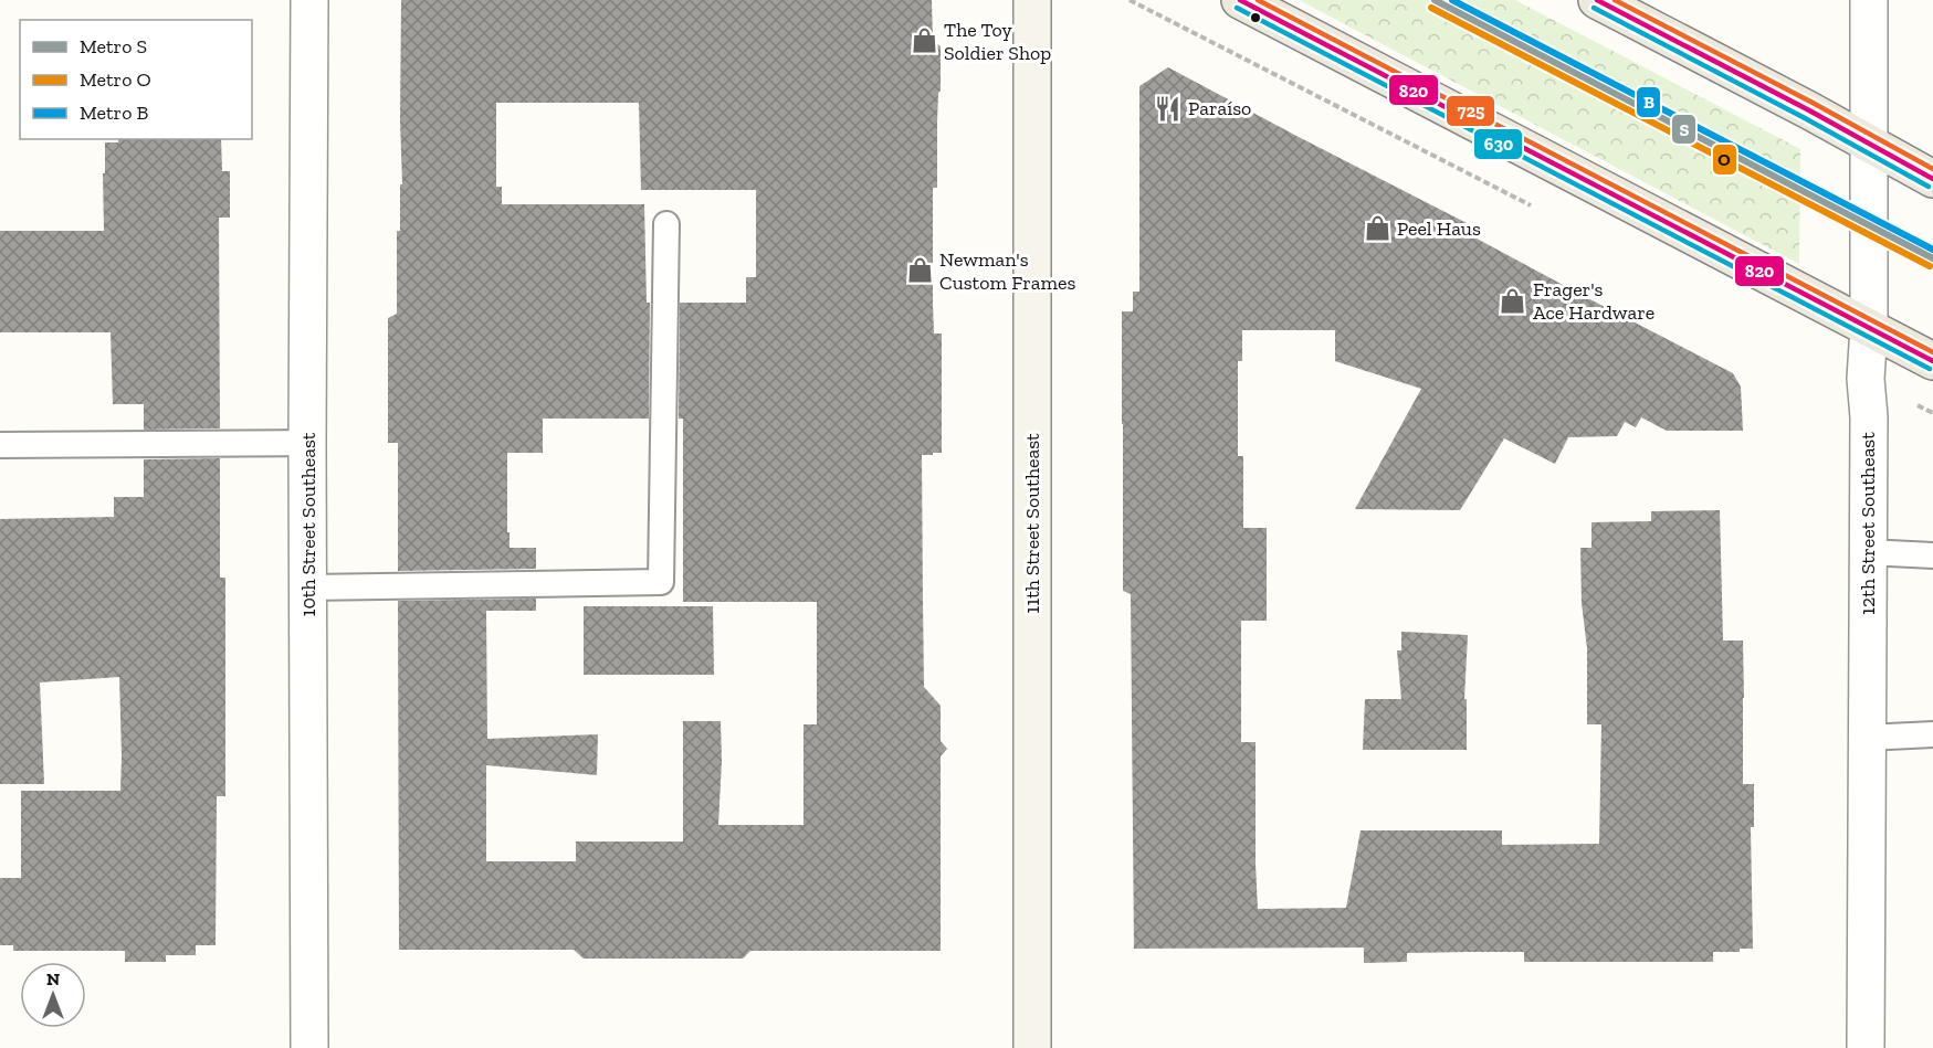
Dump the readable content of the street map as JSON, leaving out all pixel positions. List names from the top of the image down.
{
  "streets": {
    "main road": ["11th Street Southeast"],
    "street": ["12th Street Southeast", "10th Street Southeast"]
  },
  "places": {
    "shop": [
      "The Toy Soldier Shop",
      "Peel Haus",
      "Newman's Custom Frames",
      "Frager's Ace Hardware"
    ],
    "restaurant": ["Paraíso"]
  },
  "lines": [
    "metro line S",
    "metro line B",
    "transit line 820",
    "transit line 725",
    "metro line O",
    "transit line 630"
  ],
  "legend": ["Metro S", "Metro O", "Metro B"],
  "north": "top"
}
